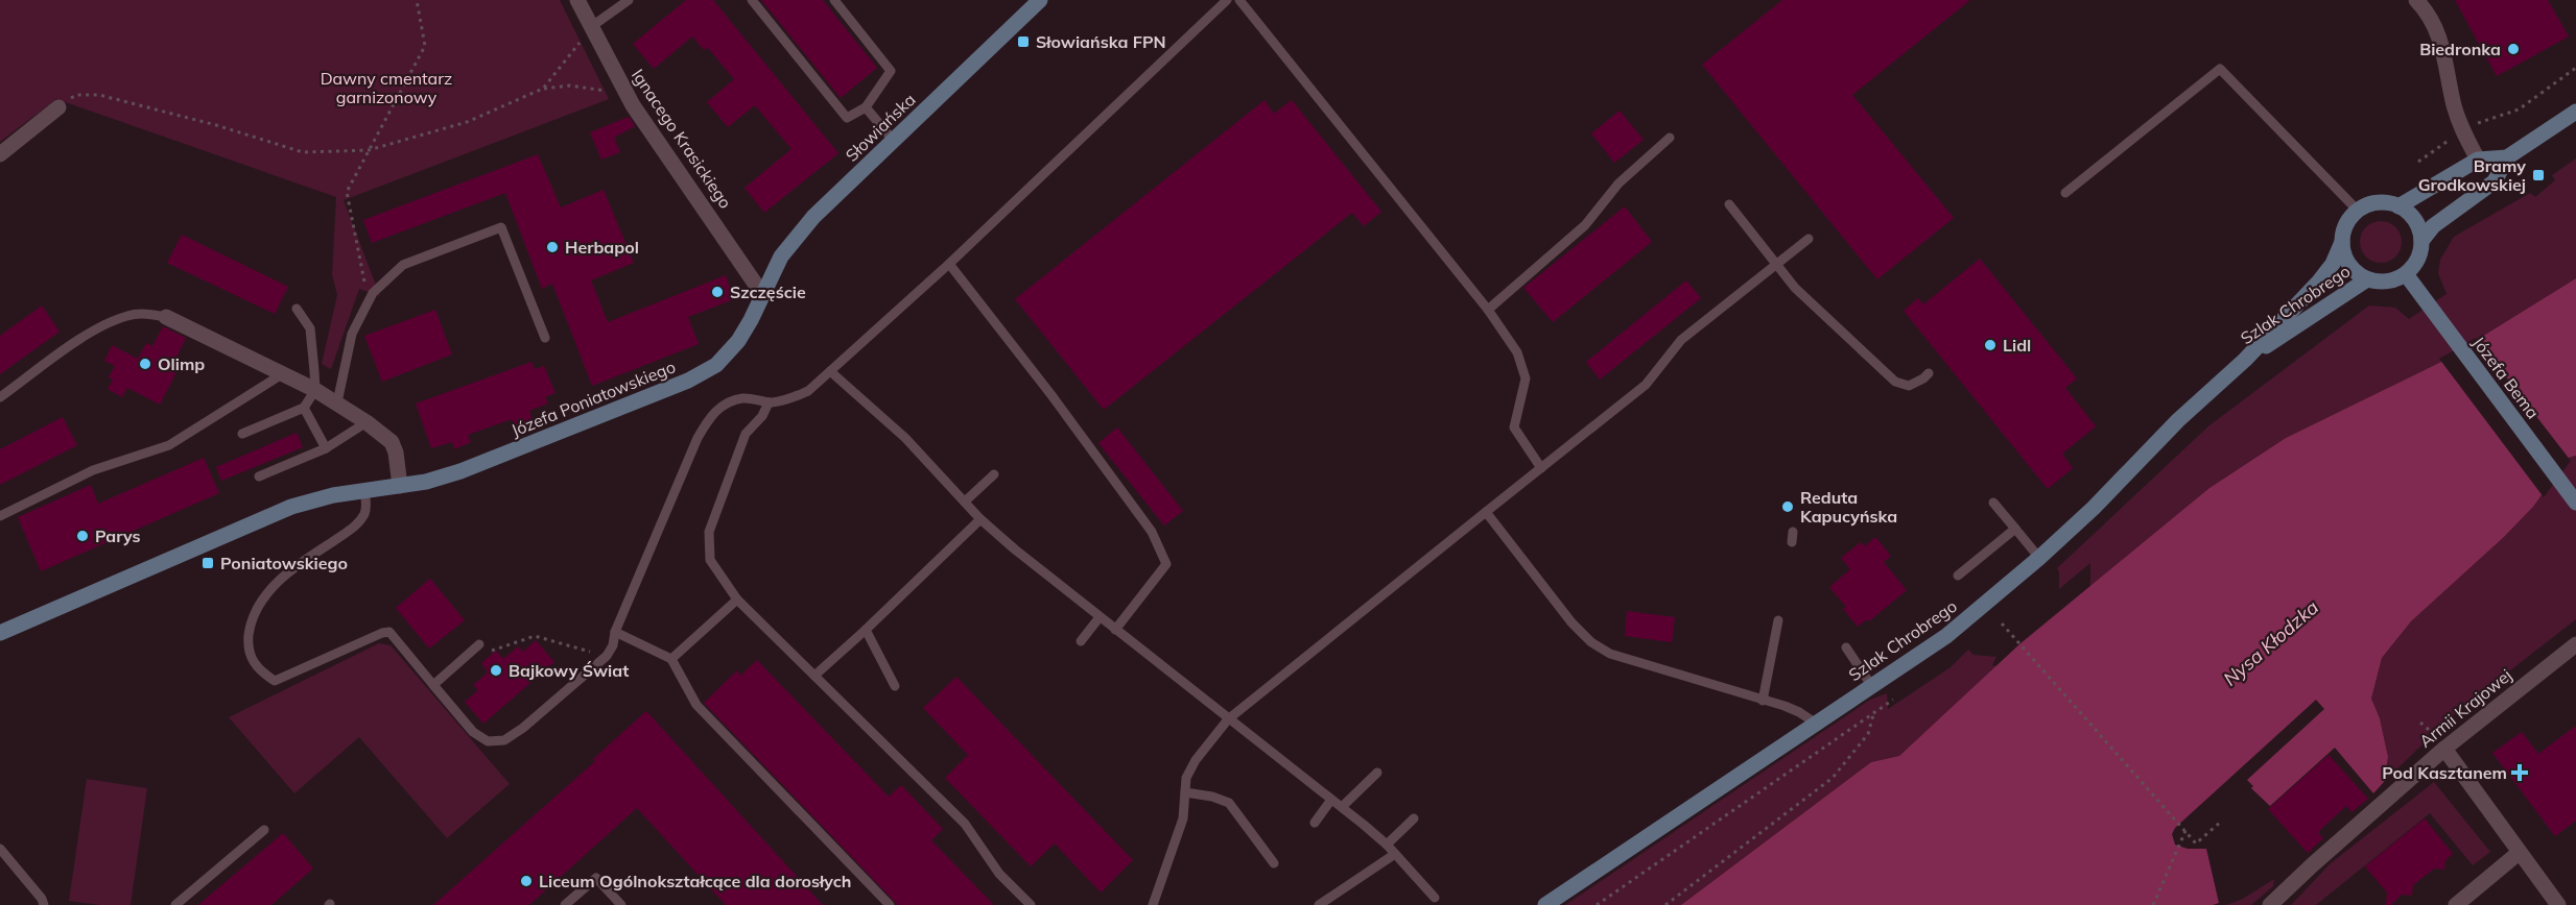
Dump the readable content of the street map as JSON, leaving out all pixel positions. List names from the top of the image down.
{
  "streets": {
    "main road": [
      "Słowiańska",
      "Szlak Chrobrego",
      "Józefa Bema",
      "Józefa Poniatowskiego"
    ],
    "street": ["Ignacego Krasickiego", "Armii Krajowej"]
  },
  "crossings": [
    ["Słowiańska", "Ignacego Krasickiego"],
    ["Słowiańska", "Józefa Poniatowskiego"],
    ["Ignacego Krasickiego", "Józefa Poniatowskiego"],
    ["Szlak Chrobrego", "Józefa Bema"]
  ],
  "water": ["Nysa Kłodzka"],
  "parks": ["Dawny cmentarz garnizonowy"],
  "places": {
    "transit": ["Słowiańska FPN", "Bramy Grodkowskiej", "Poniatowskiego"],
    "other": [
      "Biedronka",
      "Herbapol",
      "Szczęście",
      "Lidl",
      "Olimp",
      "Reduta Kapucyńska",
      "Parys",
      "Bajkowy Świat",
      "Liceum Ogólnokształcące dla dorosłych"
    ],
    "health": ["Pod Kasztanem"]
  }
}
